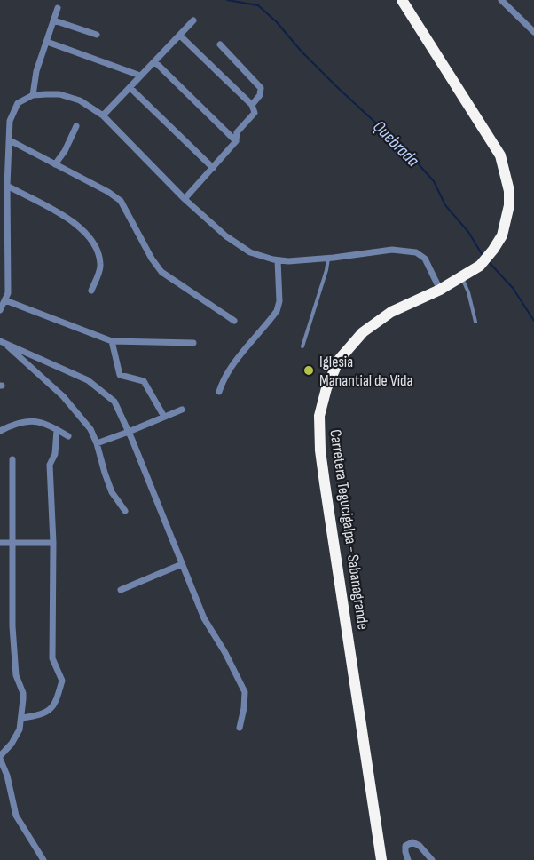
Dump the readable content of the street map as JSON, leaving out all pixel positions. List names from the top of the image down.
{
  "streets": {
    "highway": ["Carretera Tegucigalpa - Sabanagrande"]
  },
  "water": ["Quebrada"],
  "places": ["Iglesia Manantial de Vida"]
}
